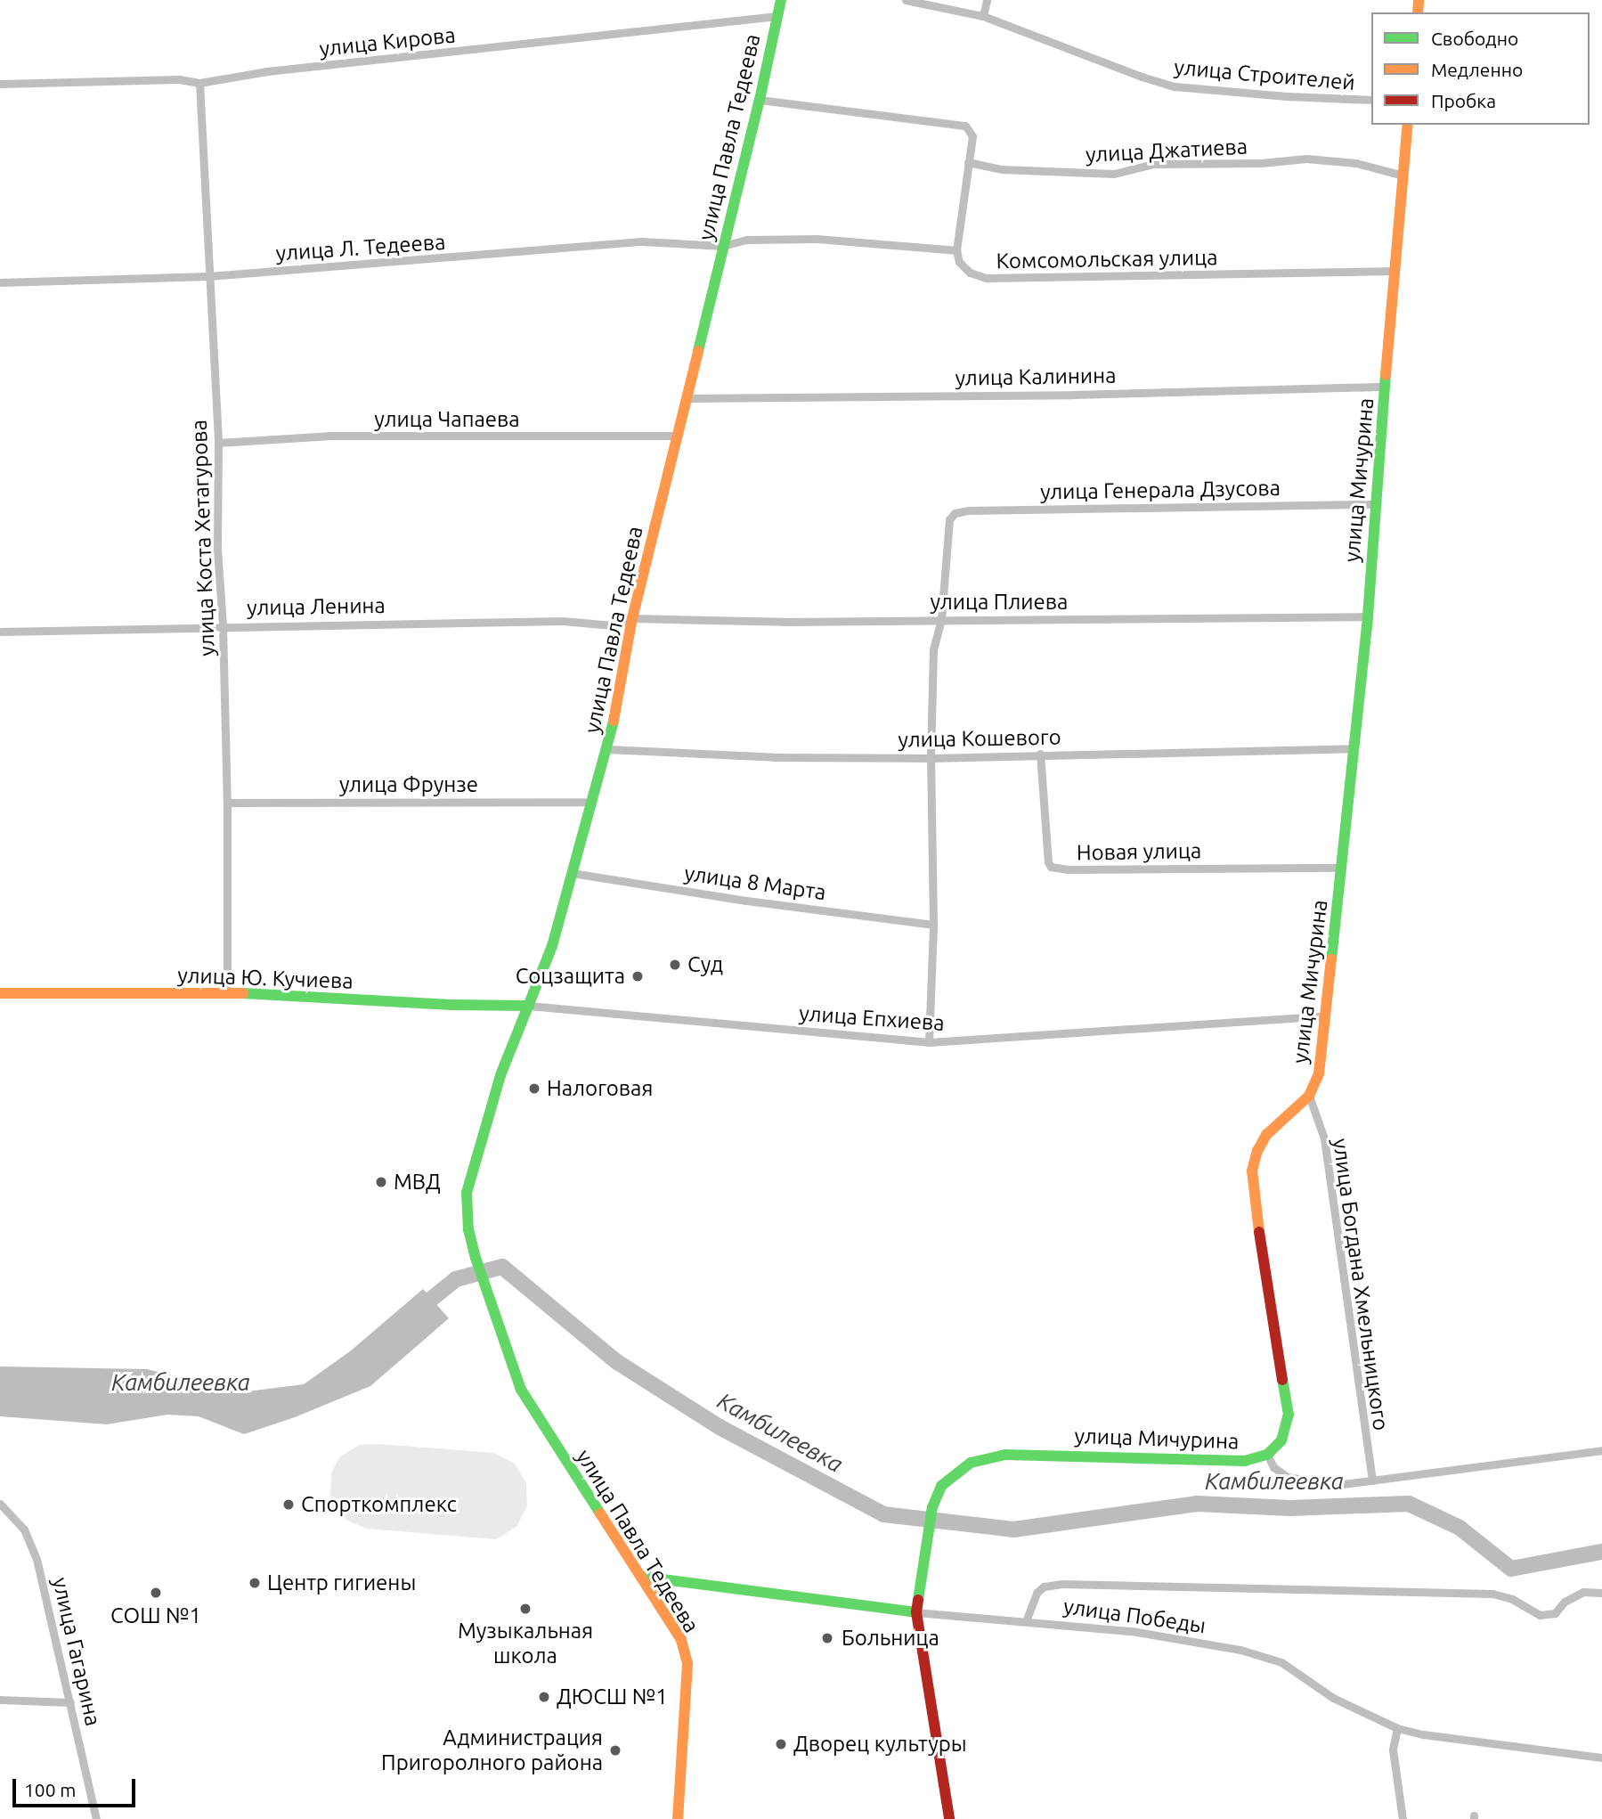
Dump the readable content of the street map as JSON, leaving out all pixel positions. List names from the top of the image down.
{
  "streets": {
    "main road": [
      "улица Павла Тедеева",
      "улица Мичурина",
      "улица Ю. Кучиева",
      "улица Победы"
    ],
    "street": [
      "улица Кирова",
      "улица Строителей",
      "улица Джатиева",
      "улица Л. Тедеева",
      "Комсомольская улица",
      "улица Калинина",
      "улица Чапаева",
      "улица Генерала Дзусова",
      "улица Коста Хетагурова",
      "улица Плиева",
      "улица Ленина",
      "улица Кошевого",
      "улица Фрунзе",
      "Новая улица",
      "улица 8 Марта",
      "улица Епхиева",
      "улица Богдана Хмельницкого",
      "улица Гагарина"
    ]
  },
  "crossings": [
    ["улица Кирова", "улица Павла Тедеева"],
    ["улица Кирова", "улица Коста Хетагурова"],
    ["улица Павла Тедеева", "улица Л. Тедеева"],
    ["улица Павла Тедеева", "улица Калинина"],
    ["улица Павла Тедеева", "улица Чапаева"],
    ["улица Павла Тедеева", "улица Плиева"],
    ["улица Павла Тедеева", "улица Ленина"],
    ["улица Павла Тедеева", "улица Кошевого"],
    ["улица Павла Тедеева", "улица Фрунзе"],
    ["улица Павла Тедеева", "улица 8 Марта"],
    ["улица Павла Тедеева", "улица Ю. Кучиева"],
    ["улица Павла Тедеева", "улица Епхиева"],
    ["улица Павла Тедеева", "улица Победы"],
    ["улица Джатиева", "улица Мичурина"],
    ["улица Л. Тедеева", "улица Коста Хетагурова"],
    ["Комсомольская улица", "улица Мичурина"],
    ["улица Калинина", "улица Мичурина"],
    ["улица Чапаева", "улица Коста Хетагурова"],
    ["улица Мичурина", "улица Генерала Дзусова"],
    ["улица Мичурина", "улица Плиева"],
    ["улица Мичурина", "улица Кошевого"],
    ["улица Мичурина", "Новая улица"],
    ["улица Мичурина", "улица Епхиева"],
    ["улица Мичурина", "улица Богдана Хмельницкого"],
    ["улица Мичурина", "улица Победы"],
    ["улица Генерала Дзусова", "улица Плиева"],
    ["улица Коста Хетагурова", "улица Ленина"],
    ["улица Коста Хетагурова", "улица Фрунзе"],
    ["улица Коста Хетагурова", "улица Ю. Кучиева"],
    ["улица Плиева", "улица Ленина"],
    ["улица Кошевого", "Новая улица"],
    ["улица Ю. Кучиева", "улица Епхиева"]
  ],
  "water": ["Камбилеевка"],
  "places": [
    "Суд",
    "Соцзащита",
    "Налоговая",
    "МВД",
    "Спорткомплекс",
    "Центр гигиены",
    "СОШ №1",
    "Музыкальная школа",
    "Больница",
    "ДЮСШ №1",
    "Дворец культуры",
    "Администрация Пригоролного района"
  ],
  "legend": ["Свободно", "Медленно", "Пробка"],
  "scale_bar": "100 m"
}
